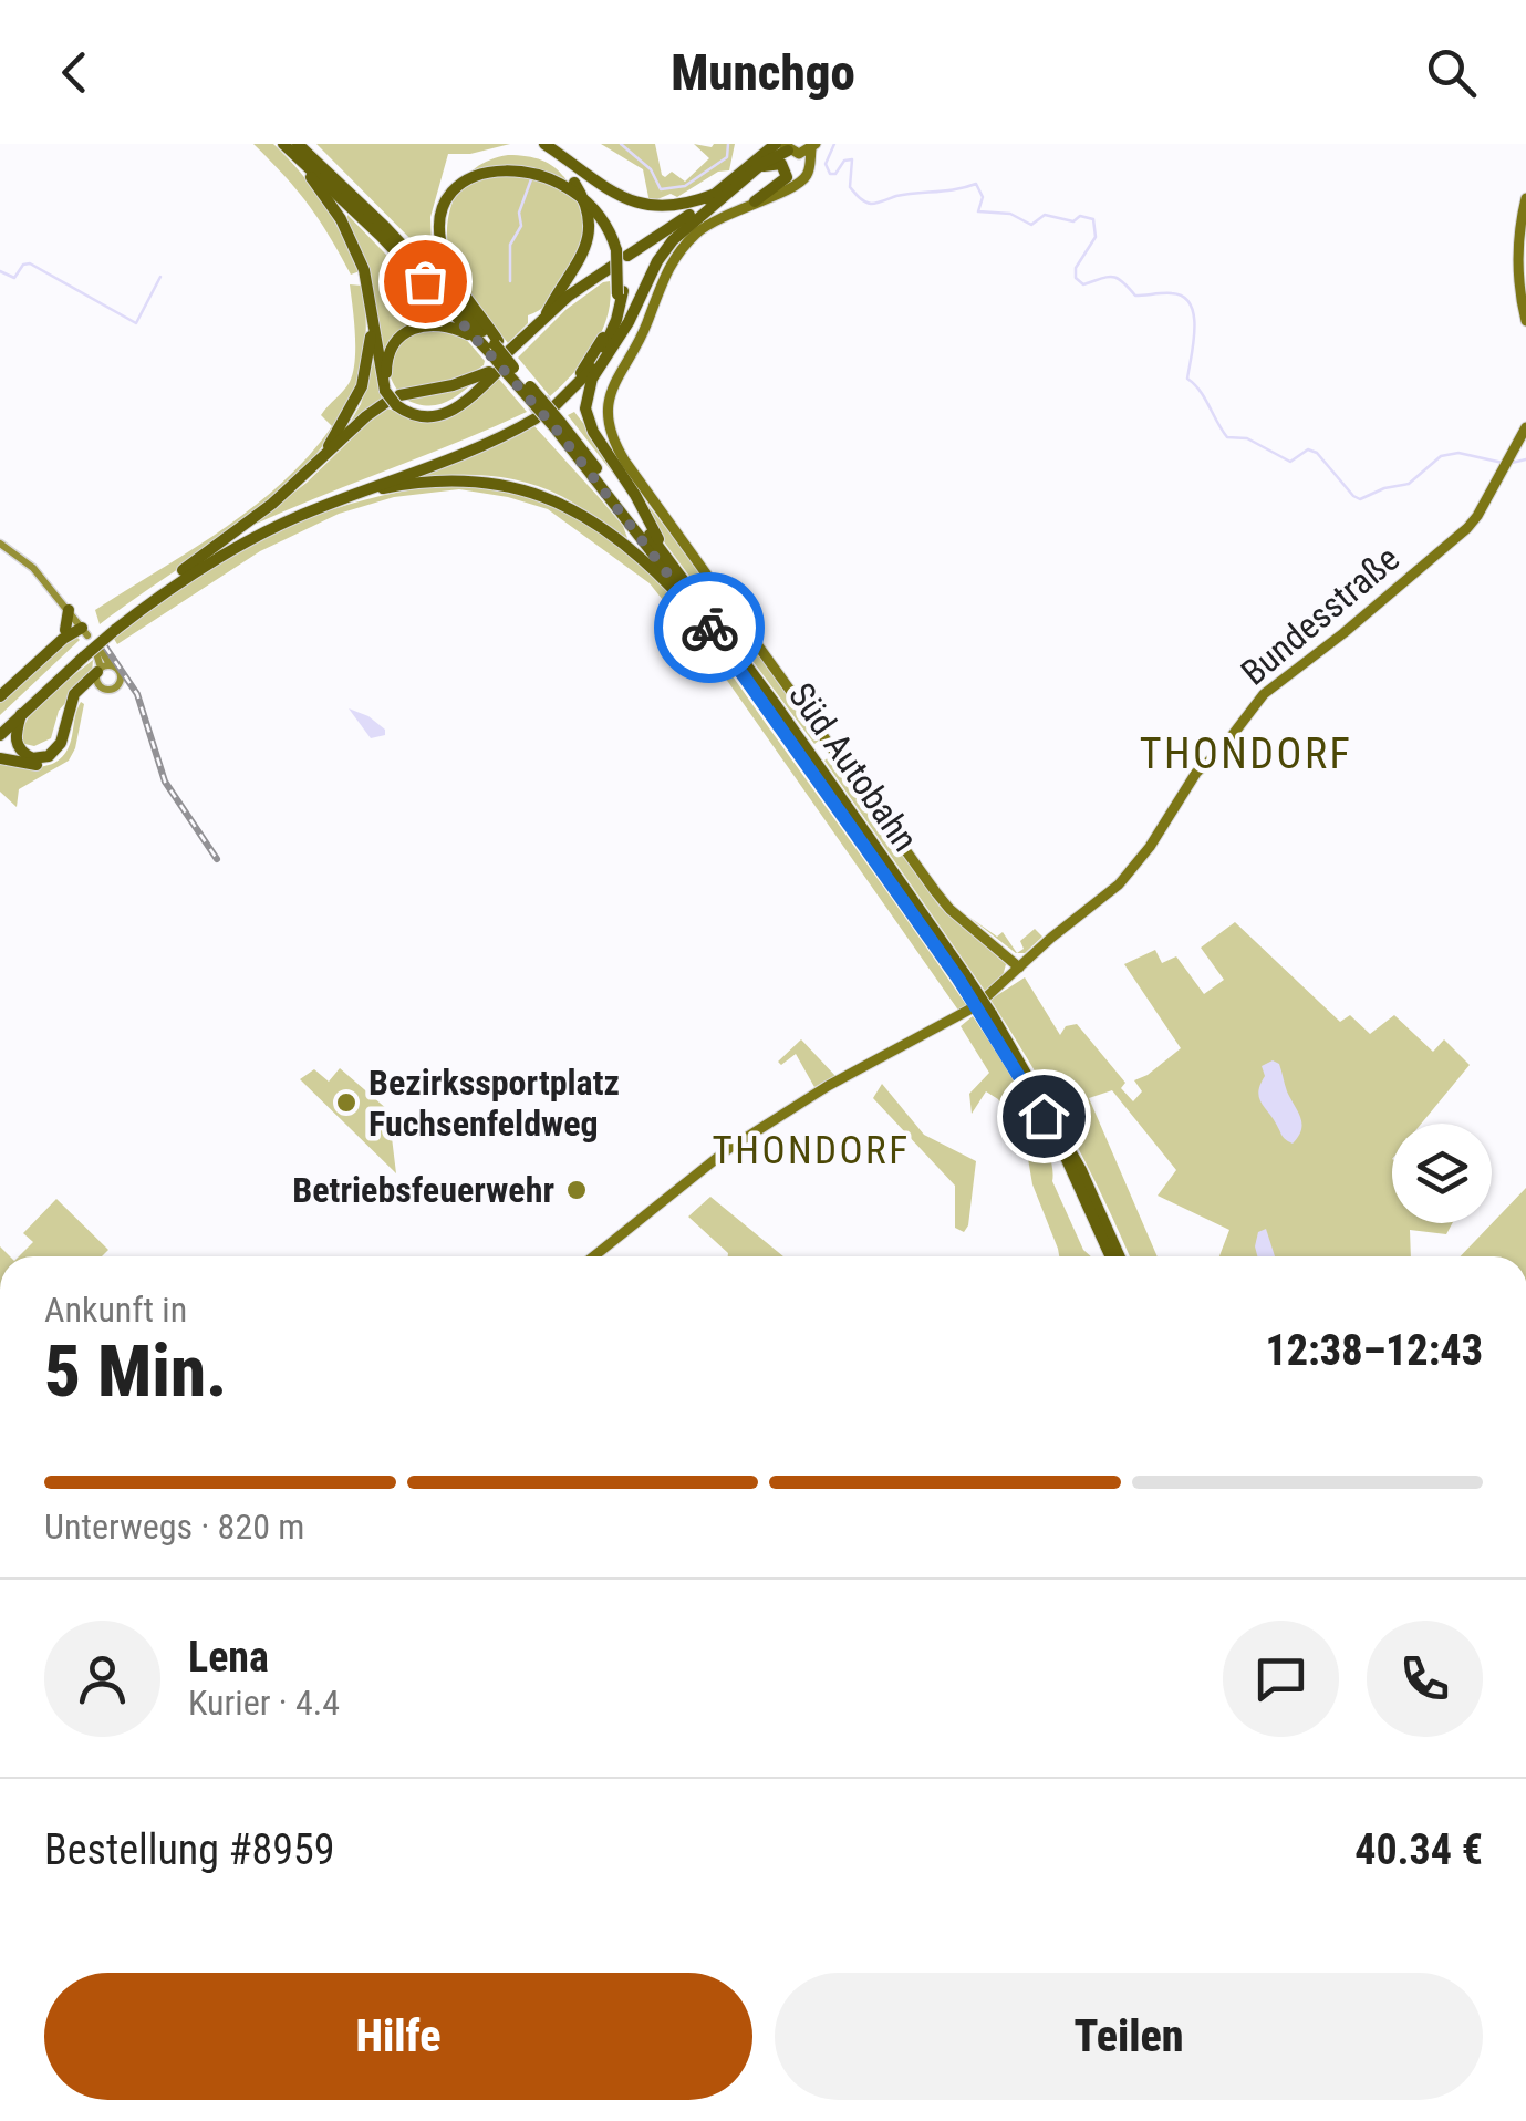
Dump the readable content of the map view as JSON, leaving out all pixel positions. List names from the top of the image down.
{
  "streets": {
    "highway": ["Süd Autobahn"],
    "main road": ["Bundesstraße"]
  },
  "districts": ["THONDORF", "THONDORF"],
  "places": ["Bezirkssportplatz Fuchsenfeldweg", "Betriebsfeuerwehr"],
  "page": {
    "header": "Munchgo",
    "heading": ["5 Min.", "Ankunft in", "12:38–12:43"],
    "panel": [
      "Lena",
      "Kurier · 4.4",
      "Bestellung #8959",
      "40.34 €"
    ],
    "bar": "Unterwegs · 820 m",
    "buttons": ["Hilfe", "Teilen"]
  }
}
